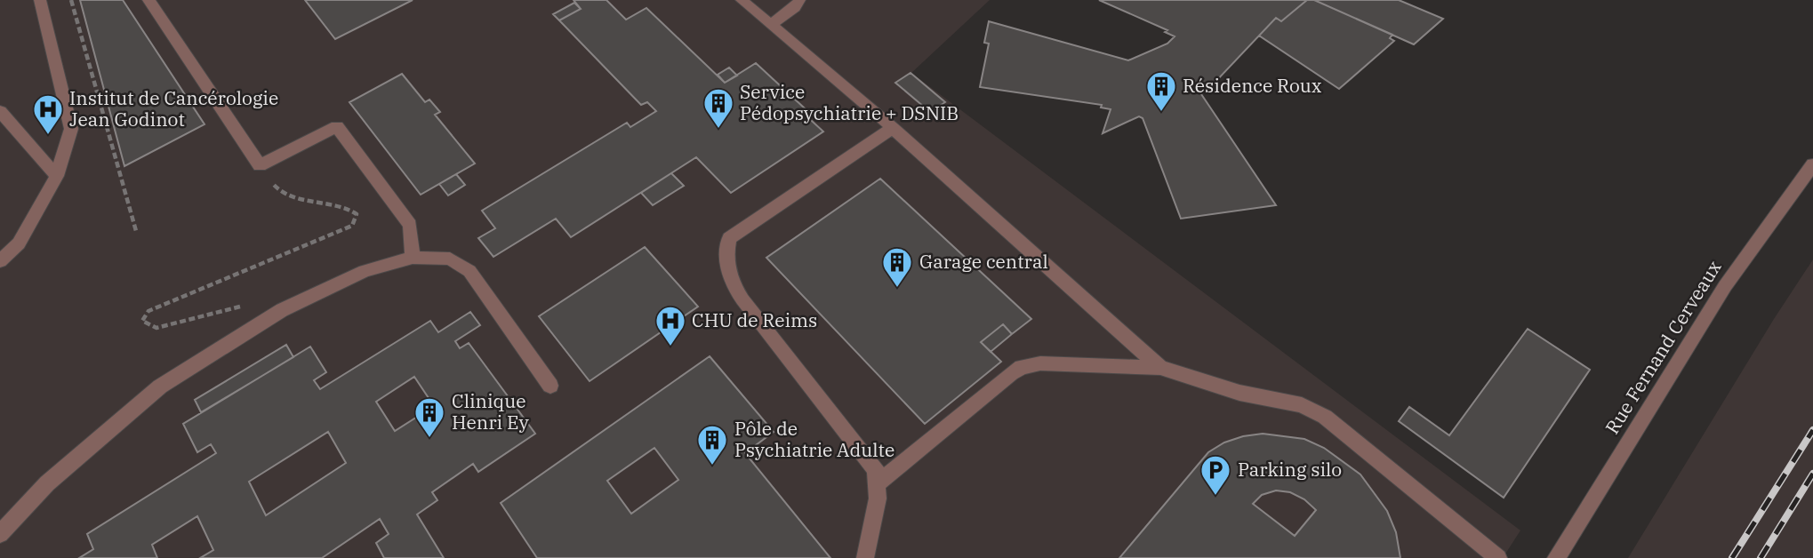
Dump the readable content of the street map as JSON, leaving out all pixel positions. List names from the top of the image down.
{
  "streets": {
    "street": ["Rue Fernand Cerveaux"]
  },
  "places": {
    "building": [
      "Résidence Roux",
      "Service Pédopsychiatrie + DSNIB",
      "Garage central",
      "Clinique Henri Ey",
      "Pôle de Psychiatrie Adulte"
    ],
    "hospital": ["Institut de Cancérologie Jean Godinot", "CHU de Reims"],
    "parking": ["Parking silo"]
  }
}
